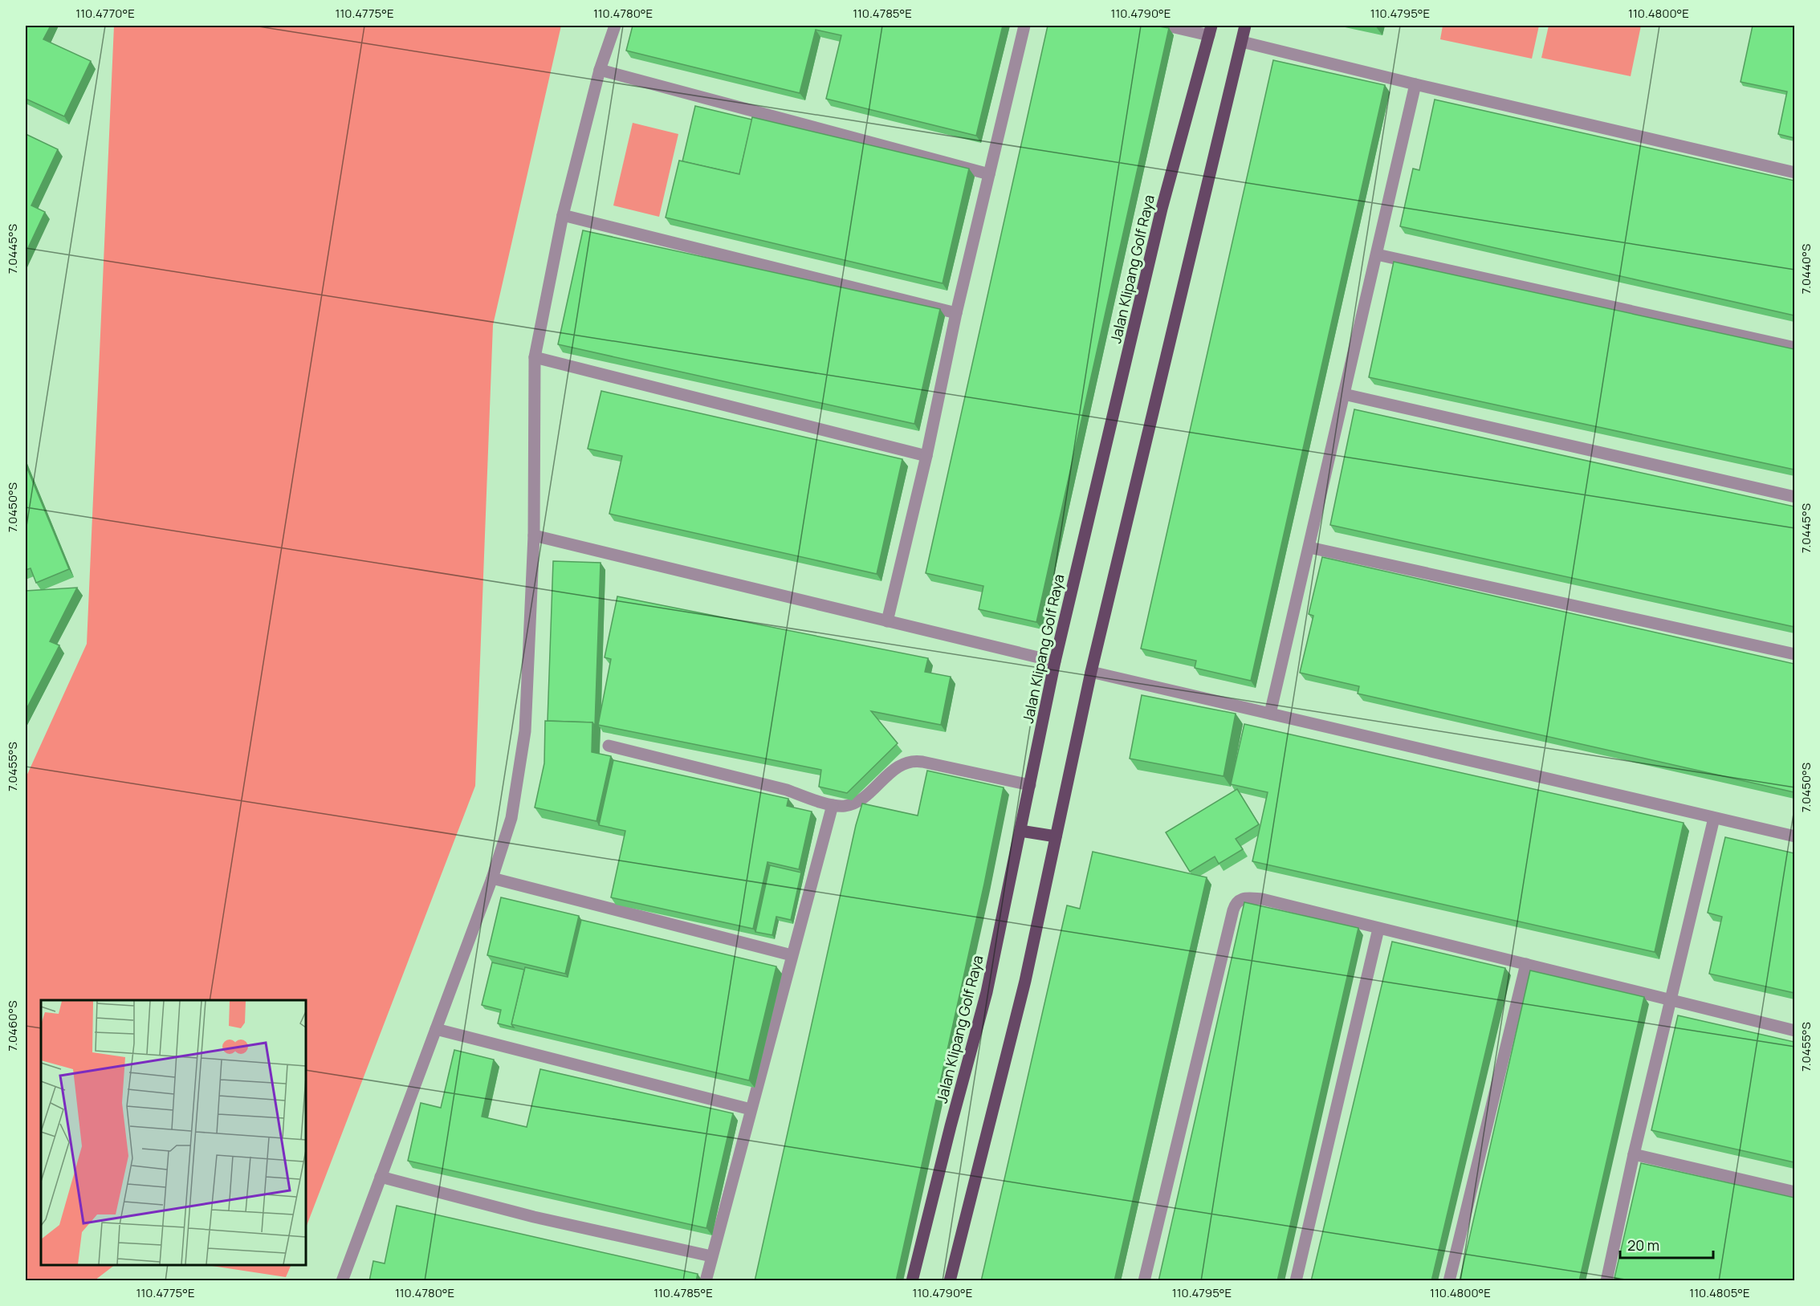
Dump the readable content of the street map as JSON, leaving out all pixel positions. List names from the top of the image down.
{
  "streets": {
    "main road": ["Jalan Klipang Golf Raya"]
  },
  "scale_bar": "20 m",
  "coordinates": [
    "110.4770°E",
    "110.4775°E",
    "110.4780°E",
    "110.4785°E",
    "110.4790°E",
    "110.4795°E",
    "110.4800°E",
    "7.0445°S",
    "7.0440°S",
    "7.0450°S",
    "7.0455°S",
    "7.0460°S",
    "110.4805°E"
  ]
}
